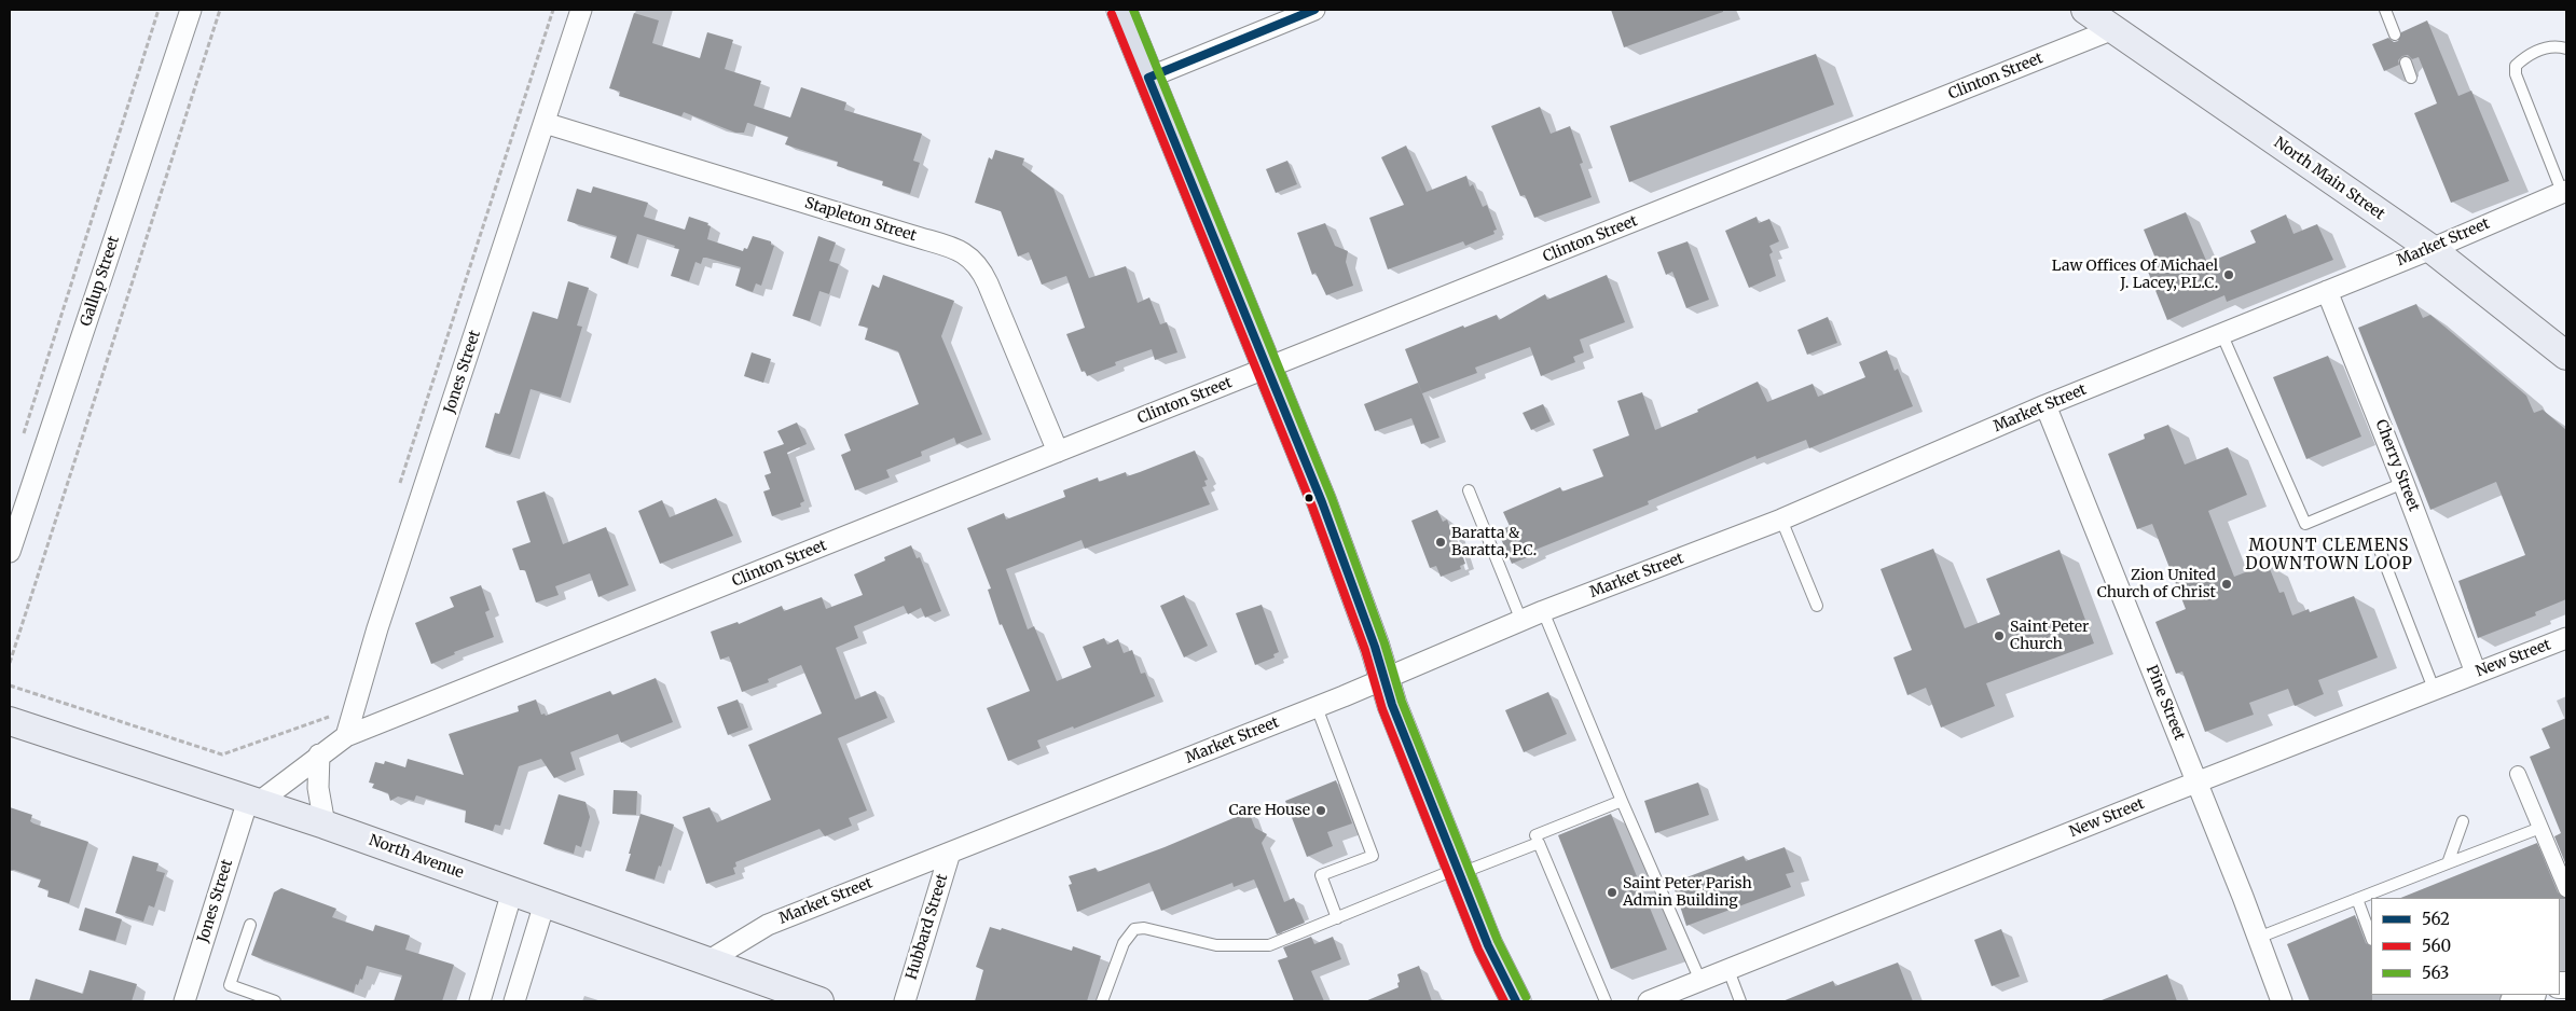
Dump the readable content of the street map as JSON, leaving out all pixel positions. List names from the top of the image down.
{
  "streets": {
    "main road": ["North Main Street", "North Avenue"],
    "street": [
      "Clinton Street",
      "Stapleton Street",
      "Market Street",
      "Gallup Street",
      "Jones Street",
      "Cherry Street",
      "New Street",
      "Pine Street",
      "Hubbard Street"
    ]
  },
  "crossings": [
    ["Clinton Street", "North Main Street"],
    ["Clinton Street", "Stapleton Street"],
    ["Clinton Street", "Jones Street"],
    ["Clinton Street", "North Avenue"],
    ["North Main Street", "Market Street"],
    ["Stapleton Street", "Jones Street"],
    ["Market Street", "Cherry Street"],
    ["Market Street", "Pine Street"],
    ["Market Street", "North Avenue"],
    ["Market Street", "Hubbard Street"],
    ["Jones Street", "North Avenue"],
    ["Cherry Street", "New Street"],
    ["New Street", "Pine Street"]
  ],
  "districts": ["MOUNT CLEMENS DOWNTOWN LOOP"],
  "places": [
    "Law Offices Of Michael J. Lacey, P.L.C.",
    "Baratta & Baratta, P.C.",
    "Zion United Church of Christ",
    "Saint Peter Church",
    "Care House",
    "Saint Peter Parish Admin Building"
  ],
  "lines": ["transit line 562", "transit line 563", "transit line 560"],
  "legend": ["562", "560", "563"]
}
